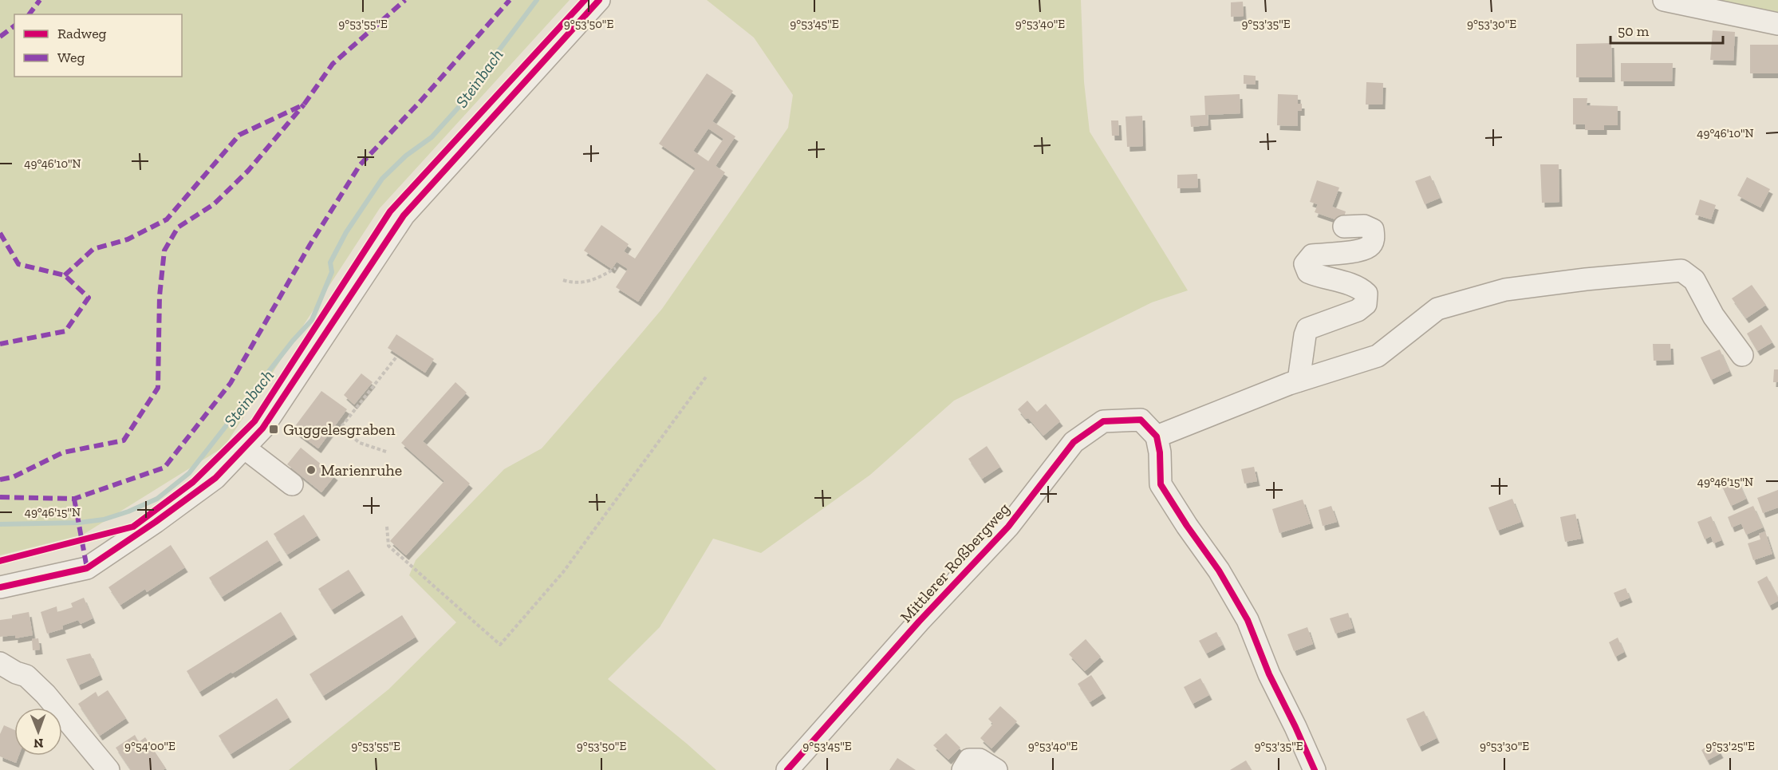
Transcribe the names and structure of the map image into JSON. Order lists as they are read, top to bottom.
{
  "streets": {
    "street": ["Mittlerer Roßbergweg"]
  },
  "water": ["Steinbach"],
  "places": {
    "transit": ["Guggelesgraben"],
    "other": ["Marienruhe"]
  },
  "legend": ["Radweg", "Weg"],
  "scale_bar": "50 m",
  "north": "bottom",
  "coordinates": [
    "9°53'55\"E",
    "9°53'50\"E",
    "9°53'45\"E",
    "9°53'40\"E",
    "9°53'35\"E",
    "9°53'30\"E",
    "49°46'10\"N",
    "49°46'15\"N",
    "9°54'00\"E",
    "9°53'25\"E"
  ]
}
